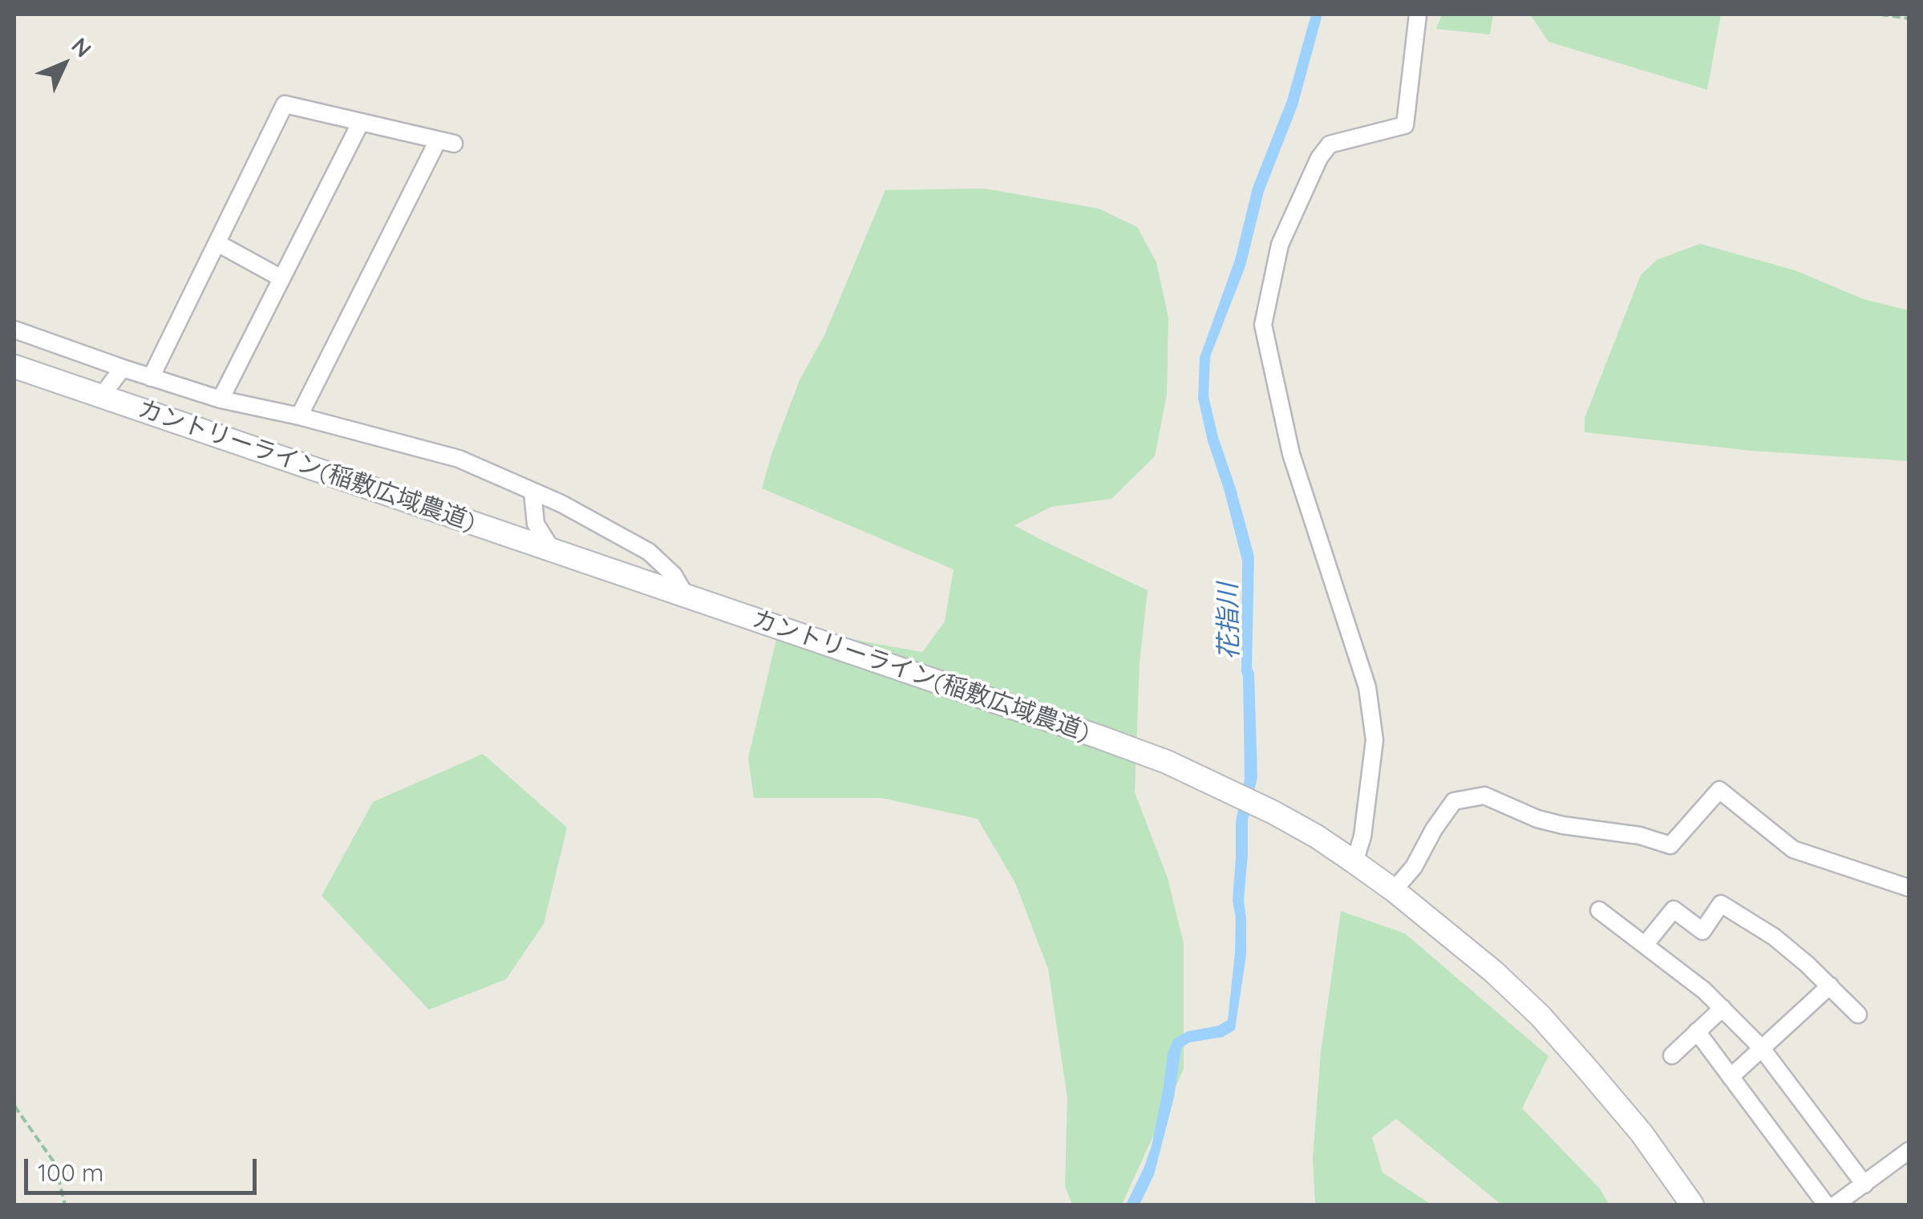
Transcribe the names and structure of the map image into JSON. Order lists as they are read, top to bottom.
{
  "streets": {
    "street": ["カントリーライン(稲敷広域農道)"]
  },
  "water": ["花指川"],
  "scale_bar": "100 m",
  "north": "top right"
}
